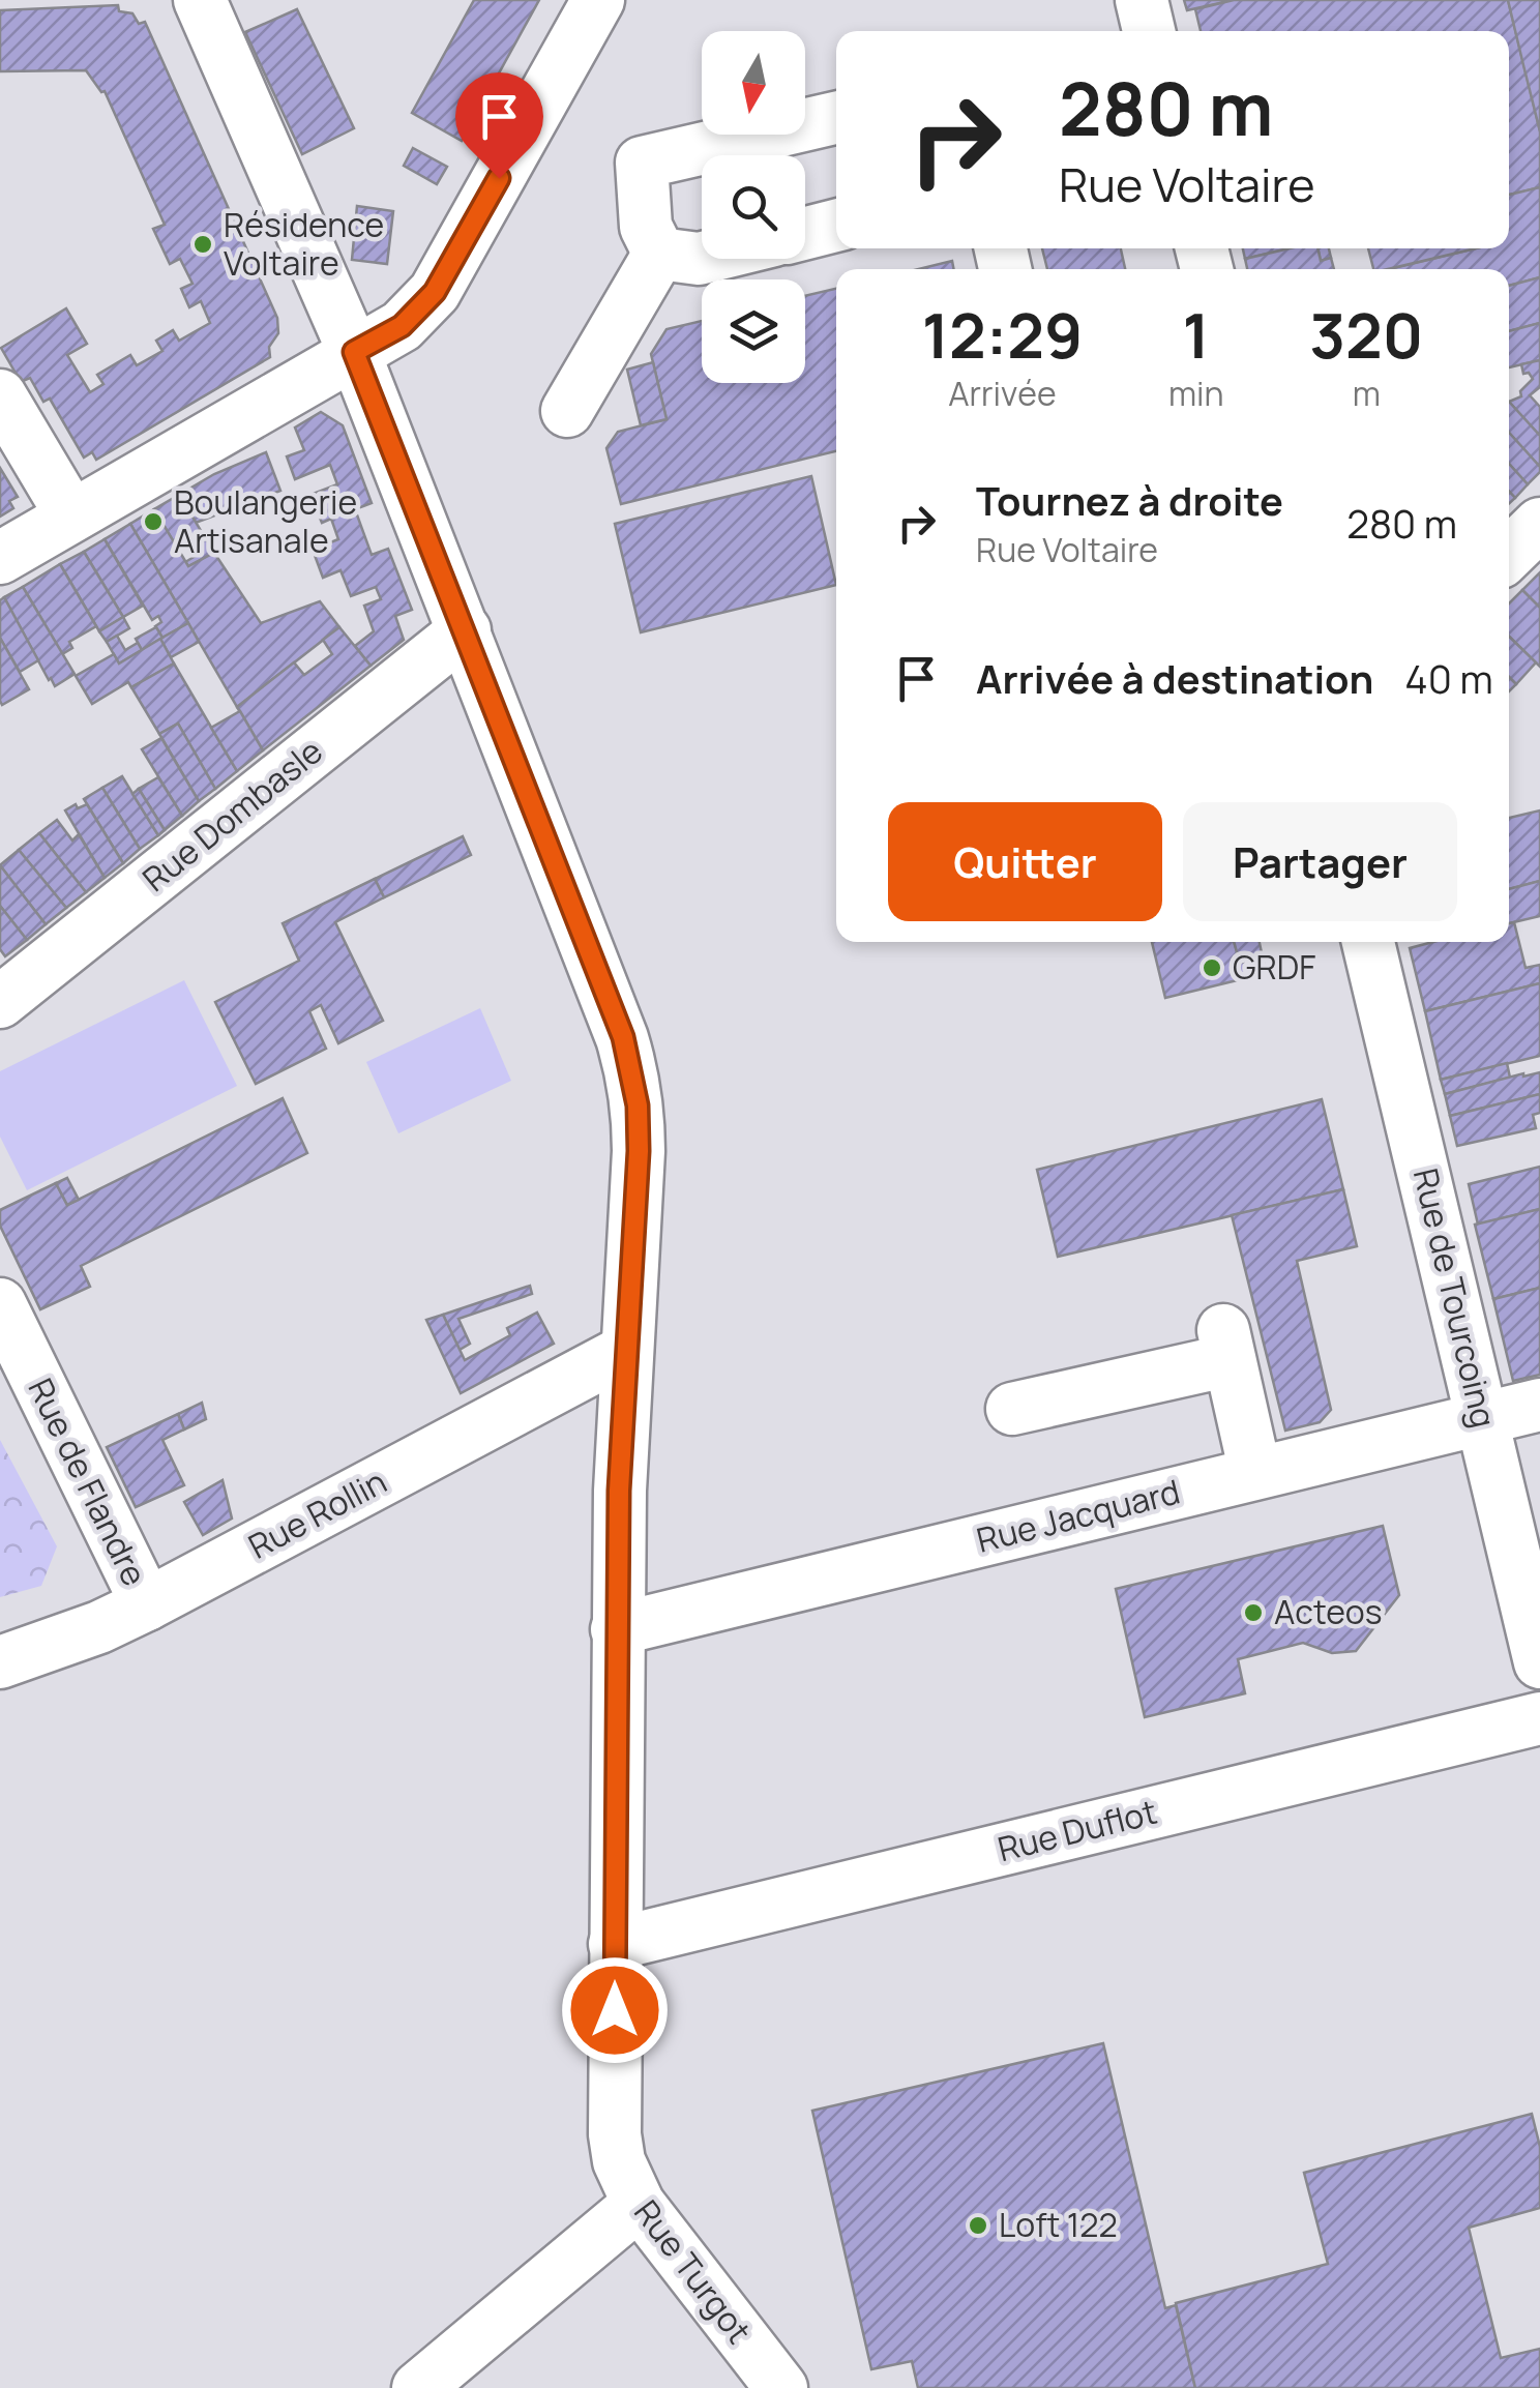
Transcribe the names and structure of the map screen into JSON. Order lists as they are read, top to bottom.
{
  "streets": {
    "street": [
      "Rue Dombasle",
      "Rue de Tourcoing",
      "Rue de Flandre",
      "Rue Rollin",
      "Rue Jacquard",
      "Rue Duflot",
      "Rue Turgot"
    ]
  },
  "crossings": [
    ["Rue Dombasle", "Rue Turgot"],
    ["Rue de Tourcoing", "Rue Jacquard"],
    ["Rue de Flandre", "Rue Rollin"],
    ["Rue Rollin", "Rue Turgot"],
    ["Rue Jacquard", "Rue Turgot"],
    ["Rue Duflot", "Rue Turgot"]
  ],
  "places": [
    "Résidence Voltaire",
    "Boulangerie Artisanale",
    "GRDF",
    "Acteos",
    "Loft 122"
  ],
  "north": "bottom",
  "page": {
    "turn": ["280 m", "Rue Voltaire"],
    "eta": [
      "12:29",
      "Arrivée",
      "1",
      "min",
      "320",
      "m"
    ],
    "list": [
      {
        "name": "Tournez à droite",
        "note": "Rue Voltaire",
        "value": "280 m"
      },
      {
        "name": "Arrivée à destination",
        "value": "40 m"
      }
    ],
    "buttons": ["Quitter", "Partager"]
  }
}
